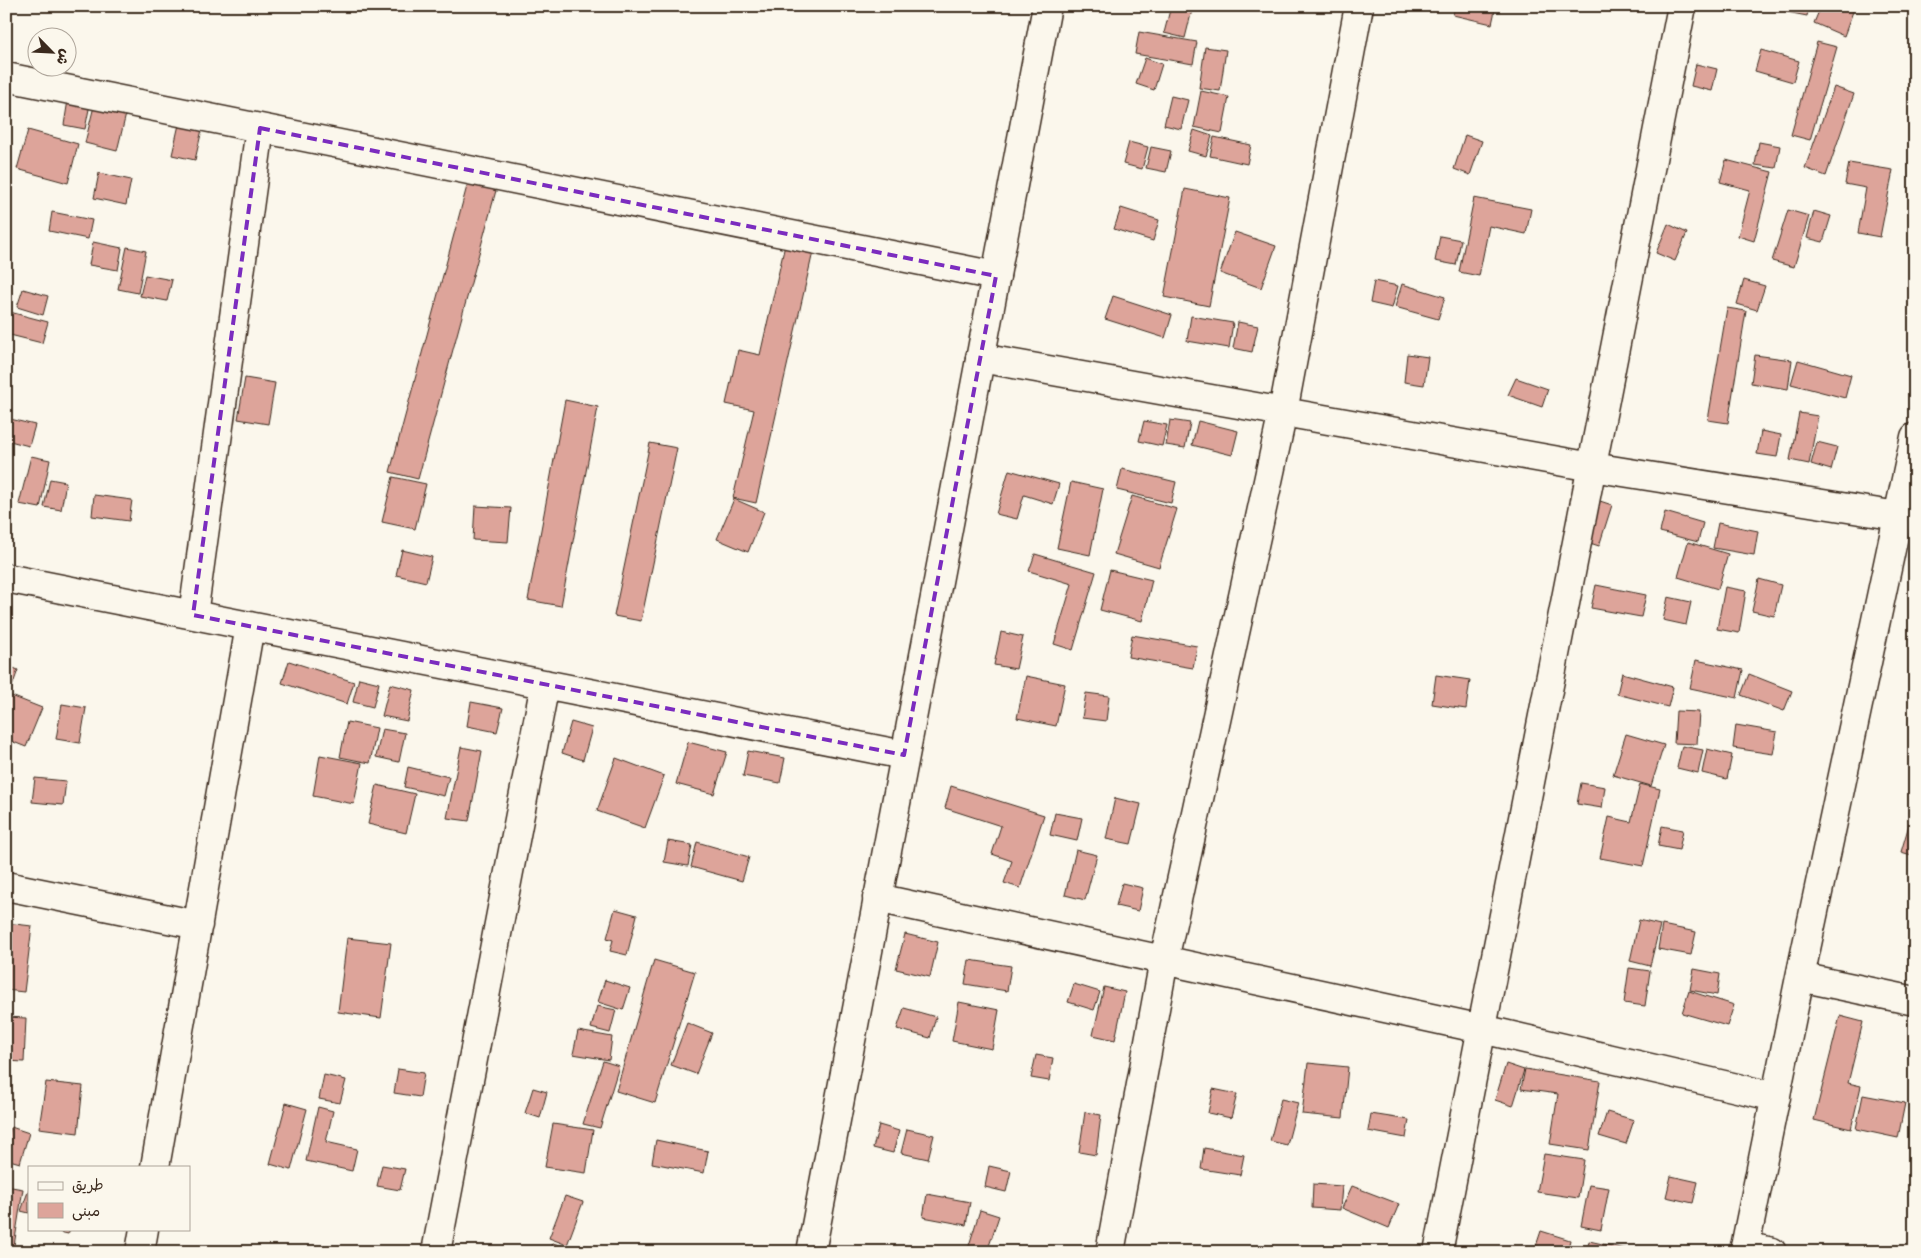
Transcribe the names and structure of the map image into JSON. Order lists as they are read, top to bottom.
{
  "legend": ["طريق", "مبنى"],
  "north": "bottom right"
}
